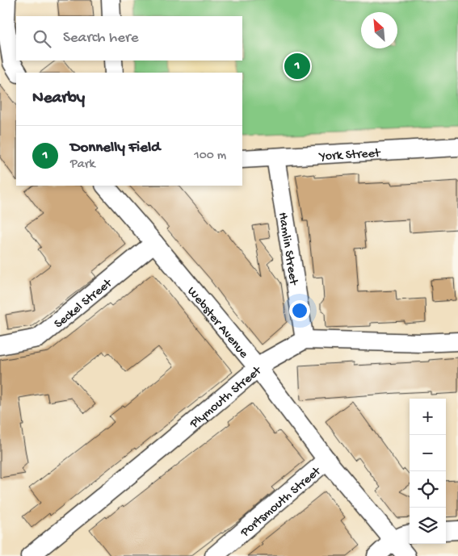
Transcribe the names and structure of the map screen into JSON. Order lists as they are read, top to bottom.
{
  "streets": {
    "street": [
      "York Street",
      "Hamlin Street",
      "Seckel Street",
      "Webster Avenue",
      "Plymouth Street",
      "Portsmouth Street"
    ]
  },
  "crossings": [
    ["York Street", "Hamlin Street"],
    ["Hamlin Street", "Plymouth Street"],
    ["Seckel Street", "Webster Avenue"],
    ["Webster Avenue", "Plymouth Street"],
    ["Webster Avenue", "Portsmouth Street"]
  ],
  "north": "top left",
  "page": {
    "search": "Search here",
    "pins": "1",
    "heading": "Nearby",
    "list": [
      {
        "mark": "1",
        "name": "Donnelly Field",
        "note": "Park",
        "value": "100 m"
      }
    ],
    "map_buttons": ["+", "−"]
  }
}
